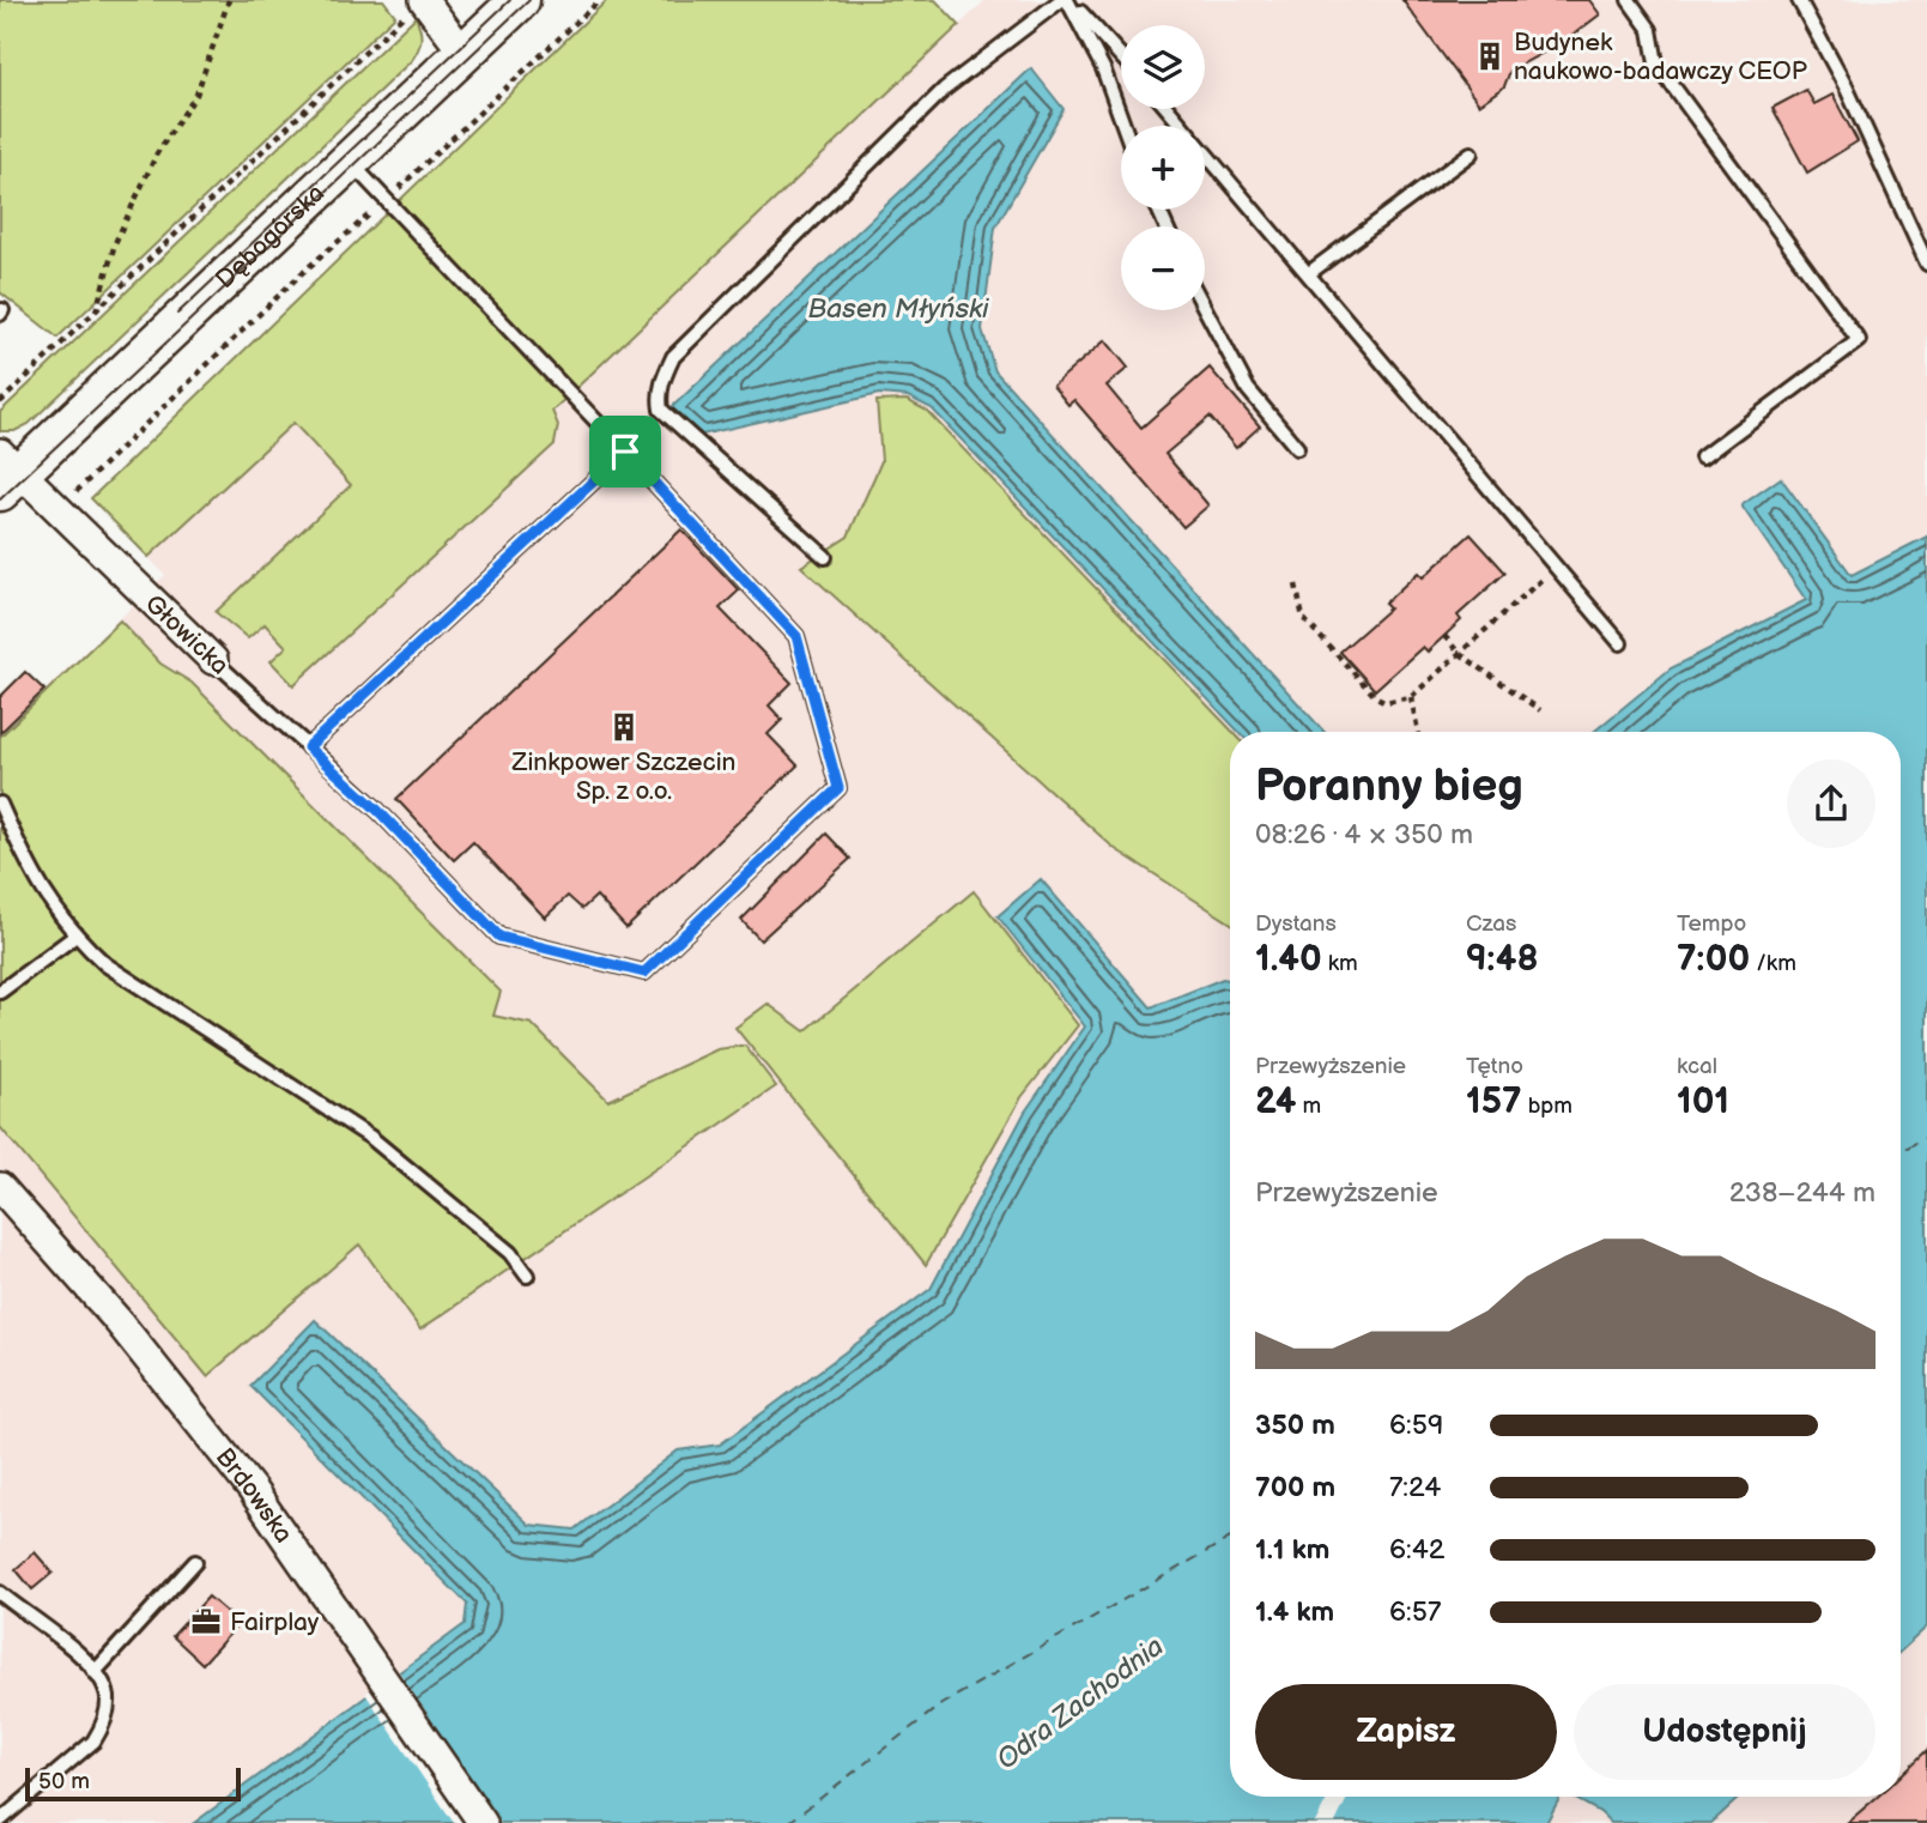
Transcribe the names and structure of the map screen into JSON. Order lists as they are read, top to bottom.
{
  "streets": {
    "street": ["Dębogórska", "Głowicka", "Brdowska"]
  },
  "crossings": [
    ["Dębogórska", "Głowicka"]
  ],
  "water": ["Basen Młyński", "Odra Zachodnia"],
  "places": {
    "building": ["Budynek naukowo-badawczy CEOP", "Zinkpower Szczecin Sp. z o.o."],
    "office": ["Fairplay"]
  },
  "scale_bar": "50 m",
  "page": {
    "map_buttons": ["+", "−"],
    "heading": ["Poranny bieg", "08:26 · 4 × 350 m"],
    "stats": [
      ["Dystans", "1.40 km"],
      ["Czas", "9:48"],
      ["Tempo", "7:00 /km"],
      ["Przewyższenie", "24 m"],
      ["Tętno", "157 bpm"],
      ["kcal", "101"]
    ],
    "chart": ["Przewyższenie", "238–244 m"],
    "list": [
      {
        "name": "350 m",
        "note": "6:59"
      },
      {
        "name": "700 m",
        "note": "7:24"
      },
      {
        "name": "1.1 km",
        "note": "6:42"
      },
      {
        "name": "1.4 km",
        "note": "6:57"
      }
    ],
    "buttons": ["Zapisz", "Udostępnij"],
    "scale": "50 m"
  }
}
